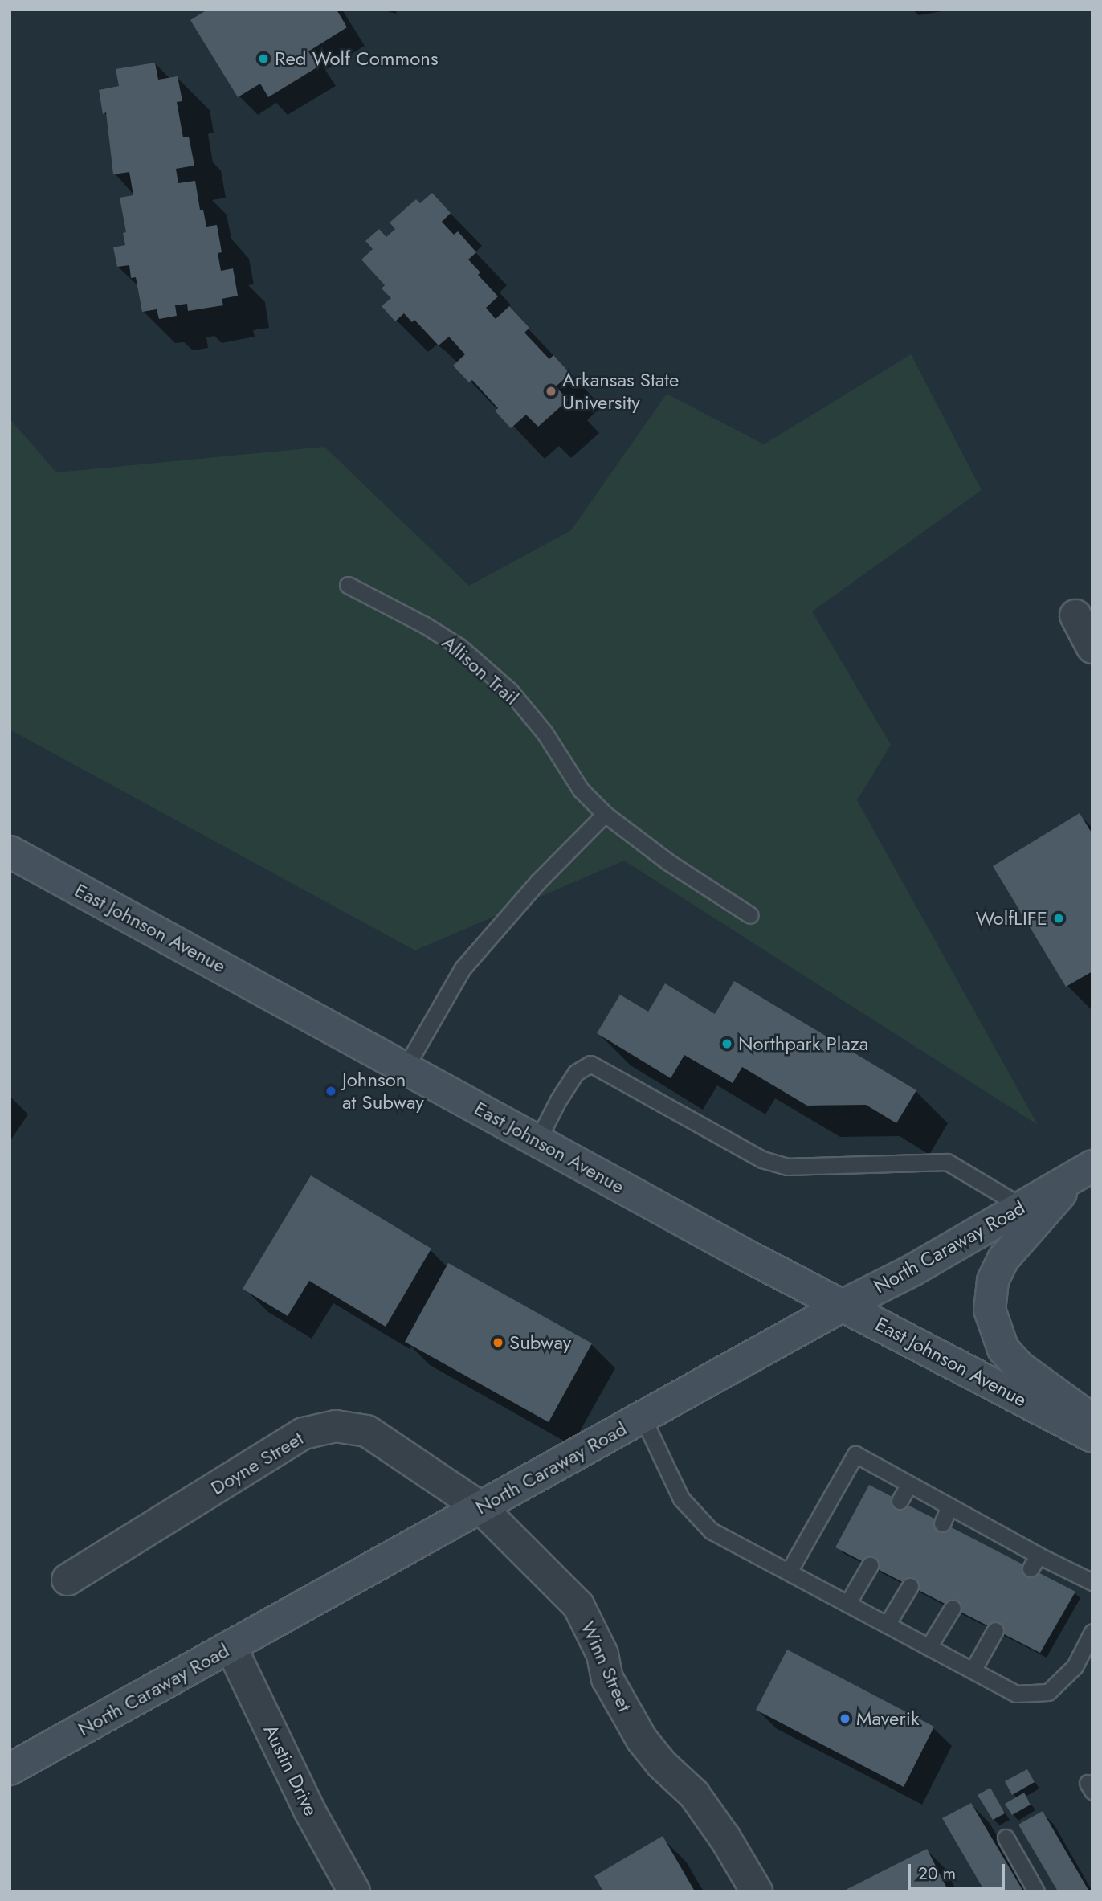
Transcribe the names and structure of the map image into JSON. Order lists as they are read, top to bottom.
{
  "streets": {
    "main road": ["East Johnson Avenue", "North Caraway Road"],
    "street": ["Doyne Street", "Winn Street", "Austin Drive"],
    "lane": ["Allison Trail"]
  },
  "crossings": [
    ["East Johnson Avenue", "North Caraway Road"],
    ["North Caraway Road", "Doyne Street"],
    ["North Caraway Road", "Winn Street"],
    ["North Caraway Road", "Austin Drive"],
    ["Doyne Street", "Winn Street"]
  ],
  "places": [
    "Red Wolf Commons",
    "Arkansas State University",
    "WolfLIFE",
    "Northpark Plaza",
    "Johnson at Subway",
    "Subway",
    "Maverik"
  ],
  "scale_bar": "20 m"
}
